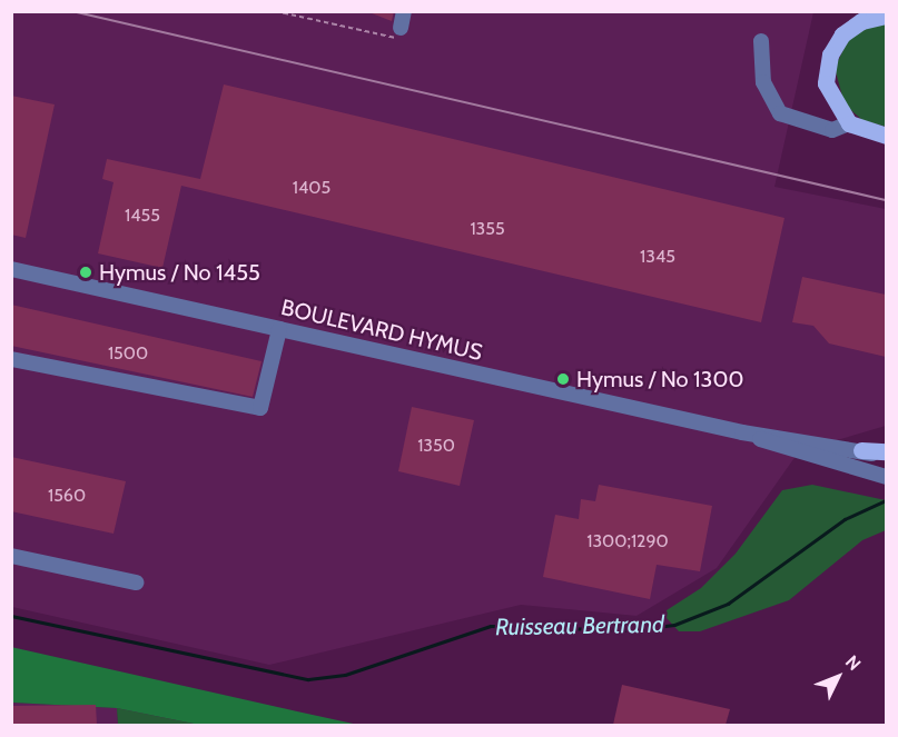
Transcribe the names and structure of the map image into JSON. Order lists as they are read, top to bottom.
{
  "streets": {
    "street": ["BOULEVARD HYMUS"]
  },
  "water": ["Ruisseau Bertrand"],
  "places": ["Hymus / No 1455", "Hymus / No 1300"],
  "house_numbers": [
    "1405",
    "1455",
    "1355",
    "1345",
    "1500",
    "1350",
    "1560",
    "1300;1290"
  ],
  "north": "top right"
}
